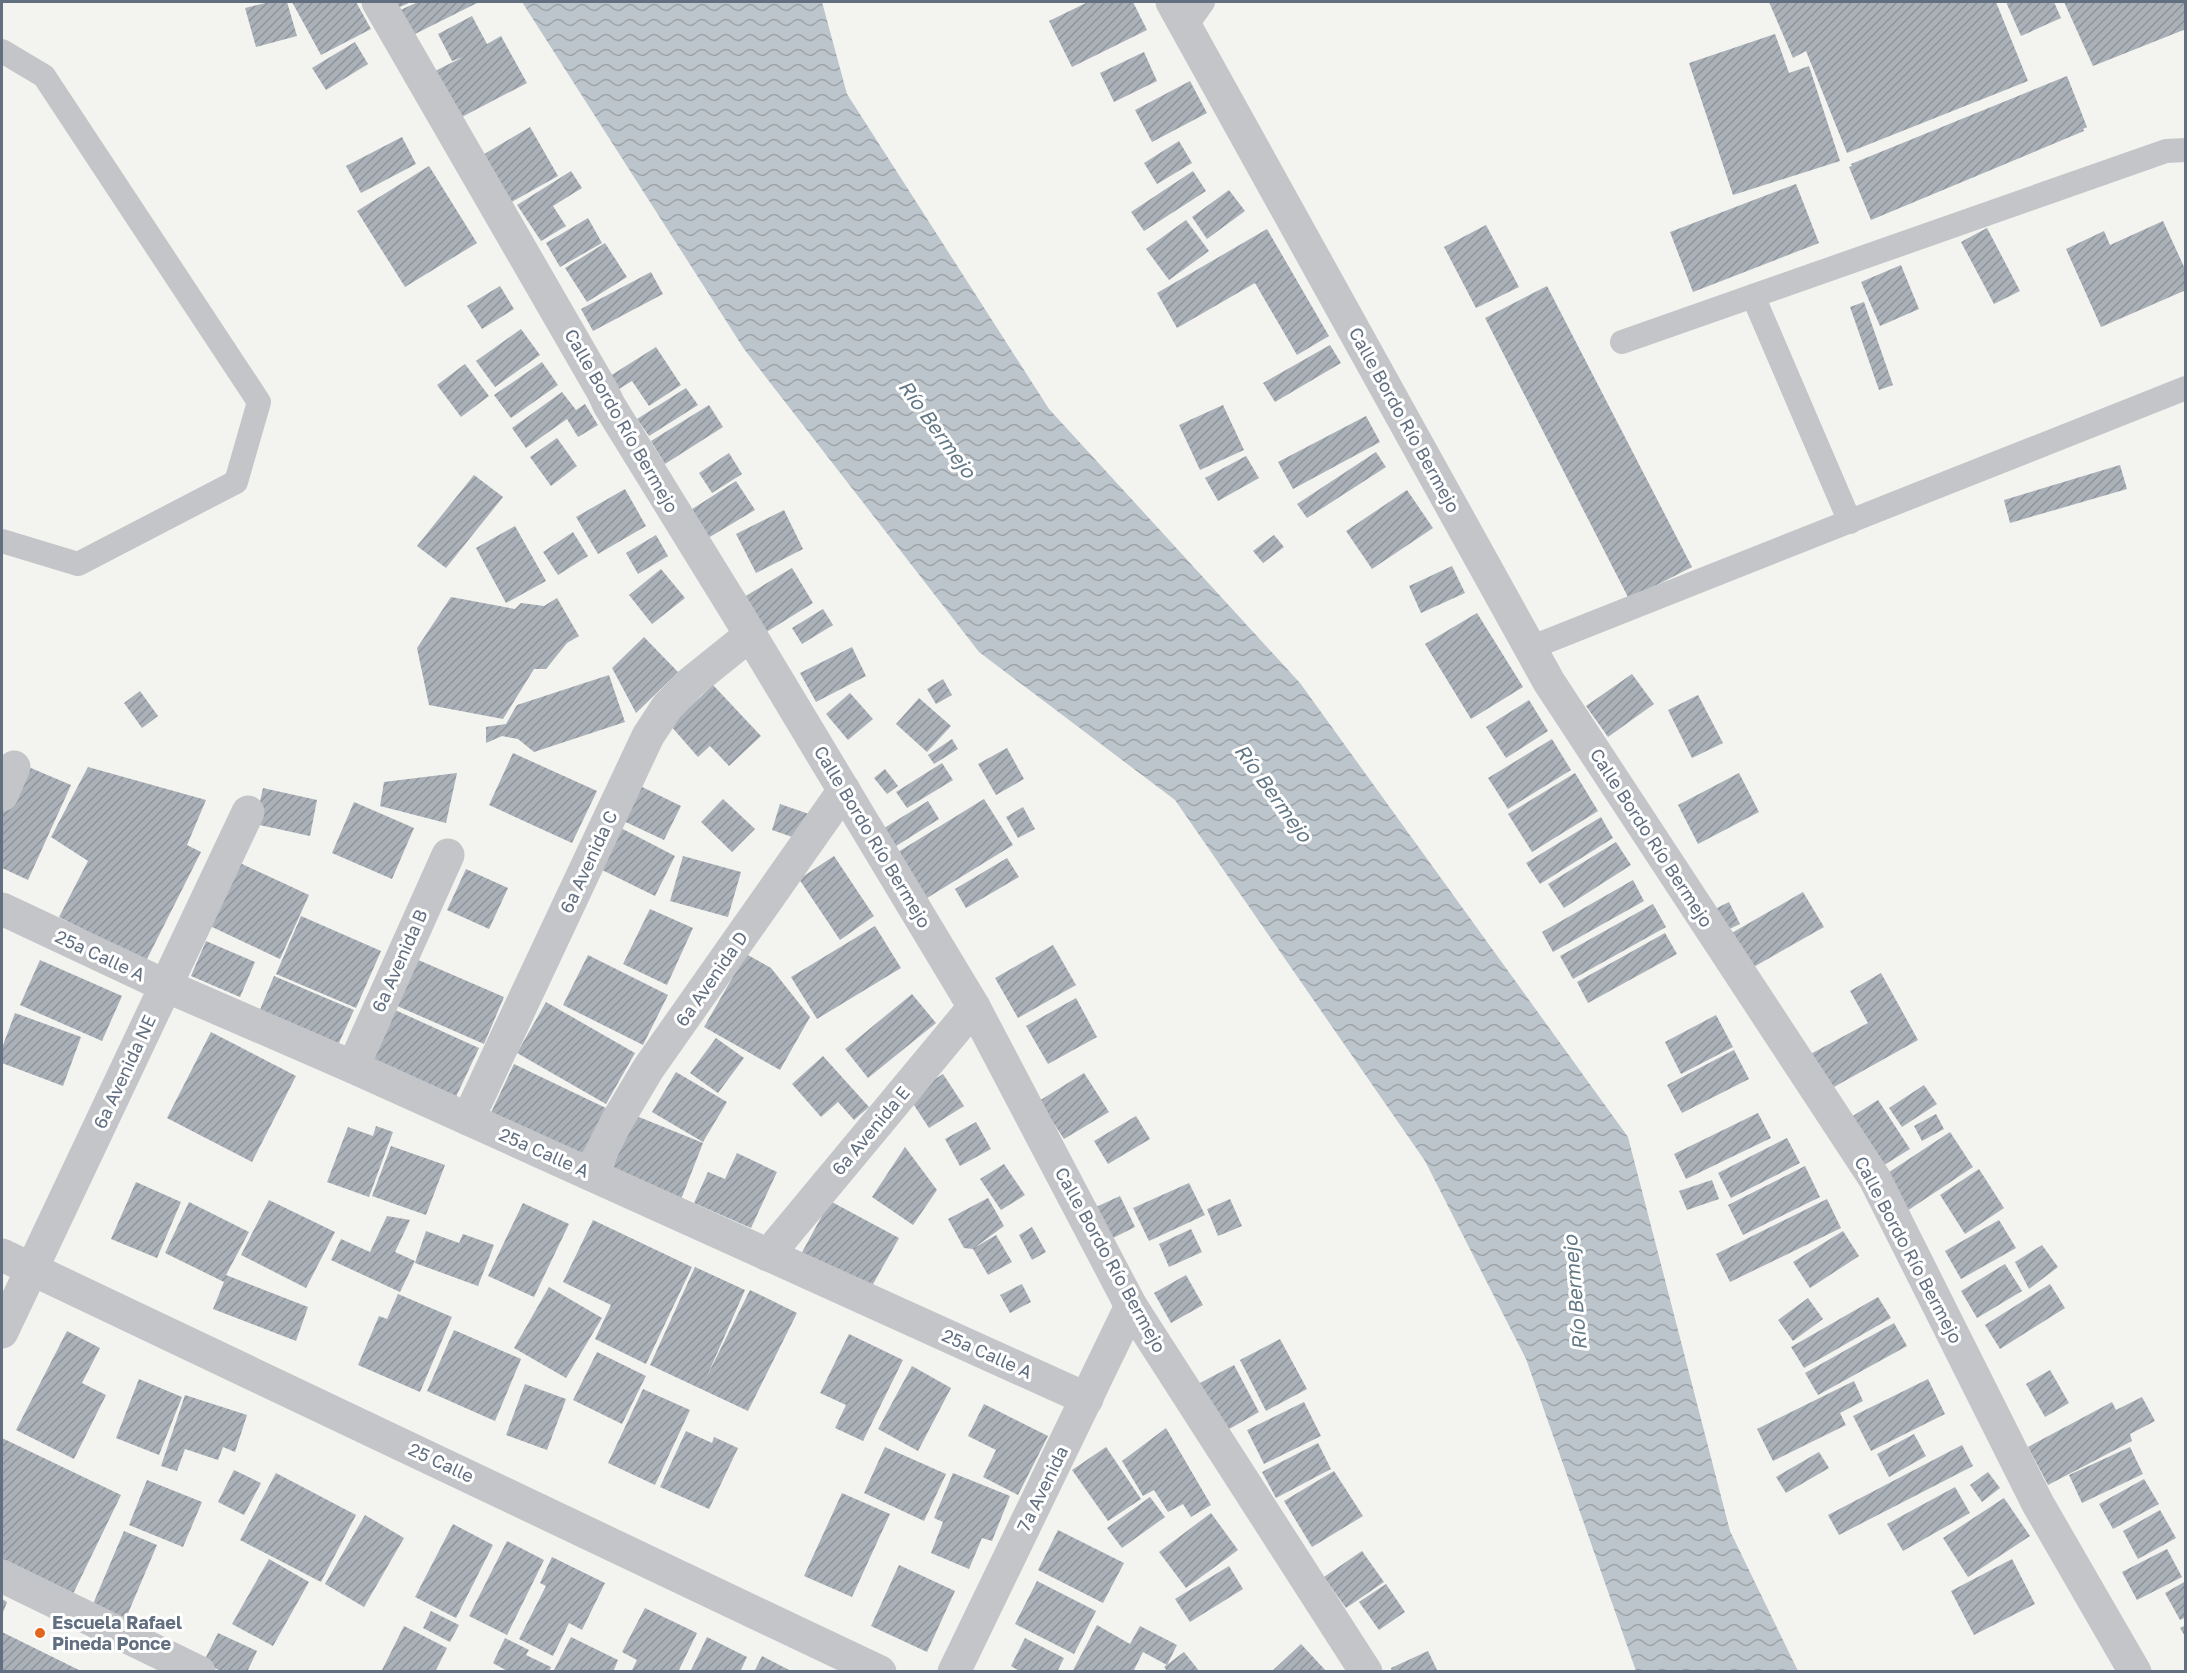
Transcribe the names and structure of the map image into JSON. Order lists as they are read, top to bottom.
{
  "streets": {
    "street": [
      "Calle Bordo Río Bermejo",
      "6a Avenida C",
      "25a Calle A",
      "6a Avenida B",
      "6a Avenida D",
      "6a Avenida NE",
      "6a Avenida E",
      "25 Calle",
      "7a Avenida"
    ]
  },
  "crossings": [
    ["Calle Bordo Río Bermejo", "6a Avenida C"],
    ["Calle Bordo Río Bermejo", "6a Avenida D"],
    ["Calle Bordo Río Bermejo", "6a Avenida E"],
    ["Calle Bordo Río Bermejo", "7a Avenida"],
    ["6a Avenida C", "25a Calle A"],
    ["25a Calle A", "6a Avenida B"],
    ["25a Calle A", "6a Avenida D"],
    ["25a Calle A", "6a Avenida NE"],
    ["25a Calle A", "6a Avenida E"],
    ["25a Calle A", "7a Avenida"],
    ["6a Avenida NE", "25 Calle"]
  ],
  "water": ["Río Bermejo"],
  "places": ["Escuela Rafael Pineda Ponce"]
}
